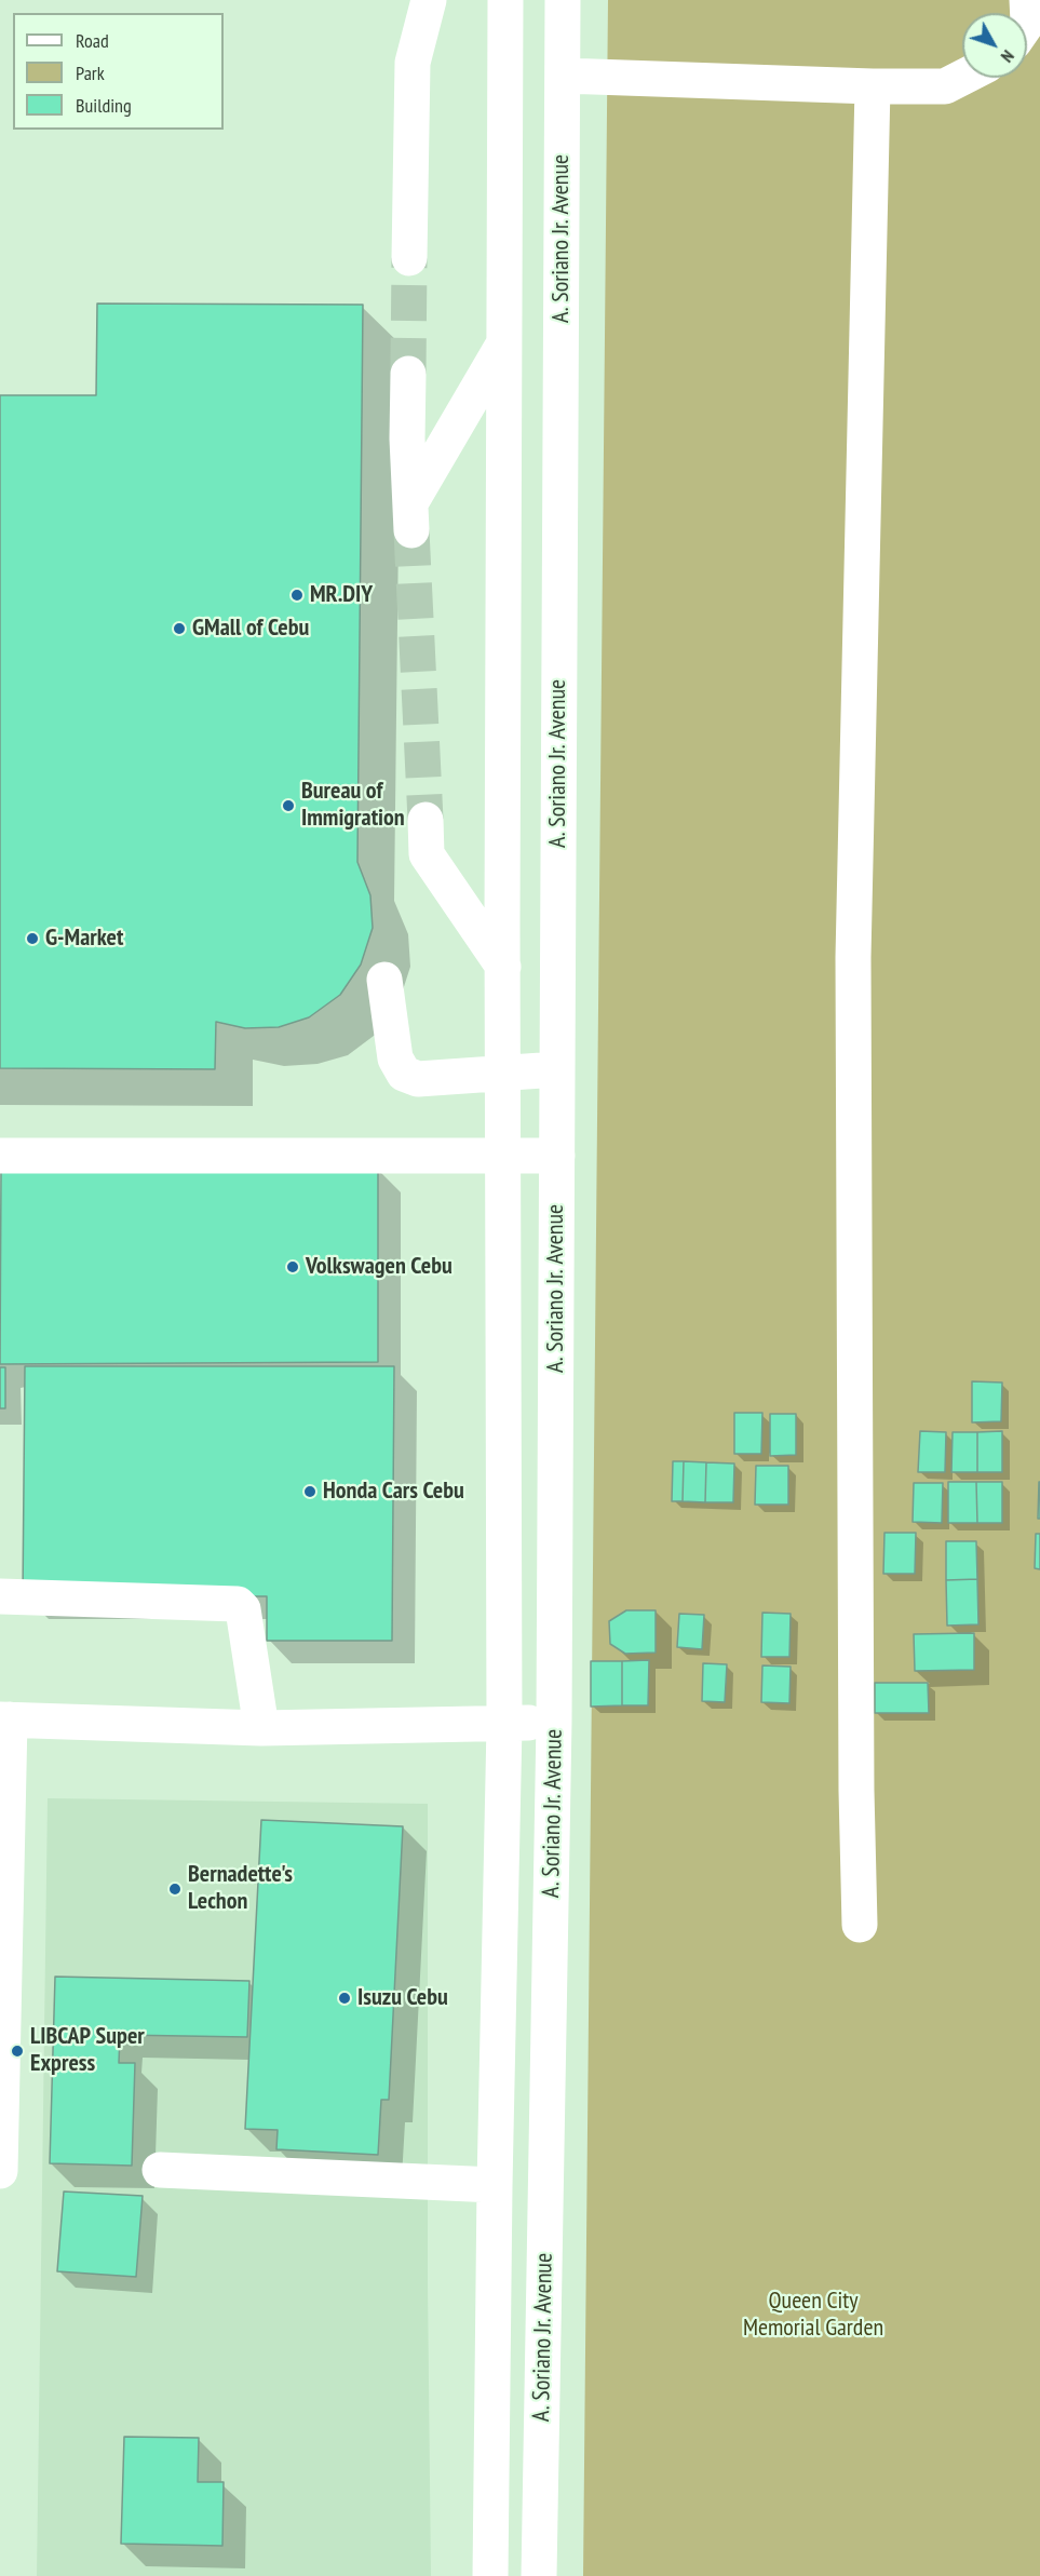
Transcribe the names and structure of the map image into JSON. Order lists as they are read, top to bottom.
{
  "streets": {
    "street": ["A. Soriano Jr. Avenue"]
  },
  "parks": ["Queen City Memorial Garden"],
  "places": [
    "MR.DIY",
    "GMall of Cebu",
    "Bureau of Immigration",
    "G-Market",
    "Volkswagen Cebu",
    "Honda Cars Cebu",
    "Bernadette's Lechon",
    "Isuzu Cebu",
    "LIBCAP Super Express"
  ],
  "legend": ["Road", "Park", "Building"],
  "north": "bottom right"
}
